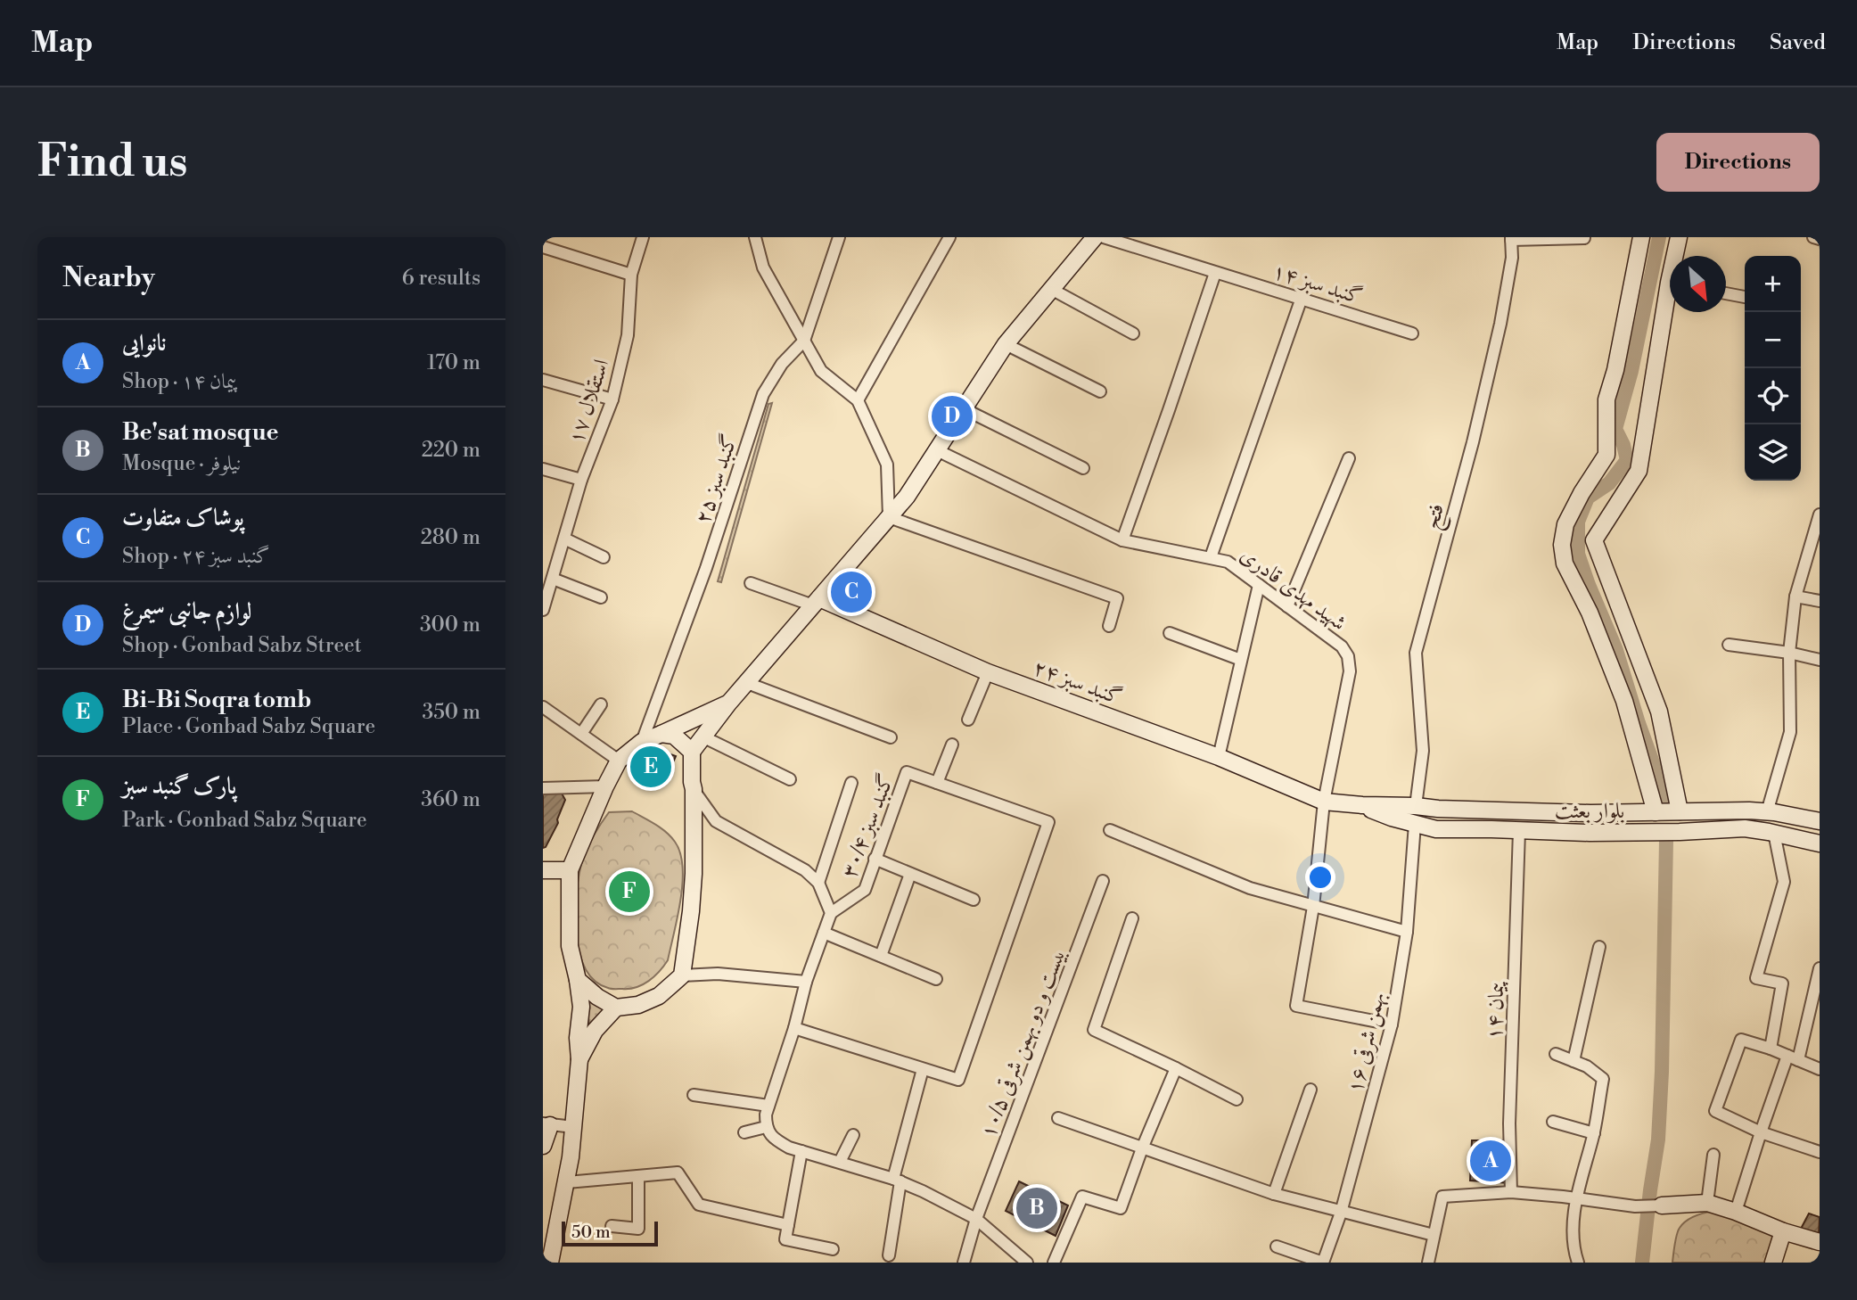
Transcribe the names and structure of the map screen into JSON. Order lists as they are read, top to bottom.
{
  "streets": {
    "street": [
      "گنبد سبز ۱۴",
      "استقلال ۱۷",
      "گنبد سبز ۲۵",
      "فتح",
      "شهید مهدی قادری",
      "گنبد سبز ۲۴",
      "بلوار بعثت",
      "گنبد سبز ۳۰/۴",
      "پیمان ۱۴",
      "بهمن شرقی ۱۶",
      "بیست و دو بهمن شرقی ۱۰/۵"
    ]
  },
  "crossings": [
    ["فتح", "بلوار بعثت"],
    ["شهید مهدی قادری", "گنبد سبز ۲۴"],
    ["شهید مهدی قادری", "بلوار بعثت"],
    ["گنبد سبز ۲۴", "بلوار بعثت"],
    ["بلوار بعثت", "پیمان ۱۴"],
    ["بلوار بعثت", "بهمن شرقی ۱۶"]
  ],
  "scale_bar": "50 m",
  "north": "bottom right",
  "page": {
    "header": "Map",
    "nav": ["Map", "Directions", "Saved"],
    "buttons": "Directions",
    "title": "Find us",
    "heading": ["Nearby", "6 results"],
    "map_buttons": ["+", "−"],
    "list": [
      {
        "mark": "A",
        "name": "نانوایی",
        "note": "Shop · پیمان ۱۴",
        "value": "170 m"
      },
      {
        "mark": "B",
        "name": "Be'sat mosque",
        "note": "Mosque · نیلوفر",
        "value": "220 m"
      },
      {
        "mark": "C",
        "name": "پوشاک متفاوت",
        "note": "Shop · گنبد سبز ۲۴",
        "value": "280 m"
      },
      {
        "mark": "D",
        "name": "لوازم جانبی سیمرغ",
        "note": "Shop · Gonbad Sabz Street",
        "value": "300 m"
      },
      {
        "mark": "E",
        "name": "Bi-Bi Soqra tomb",
        "note": "Place · Gonbad Sabz Square",
        "value": "350 m"
      },
      {
        "mark": "F",
        "name": "پارک گنبد سبز",
        "note": "Park · Gonbad Sabz Square",
        "value": "360 m"
      }
    ],
    "pins": [
      "D",
      "C",
      "E",
      "F",
      "A",
      "B"
    ],
    "scale": "50 m"
  }
}
